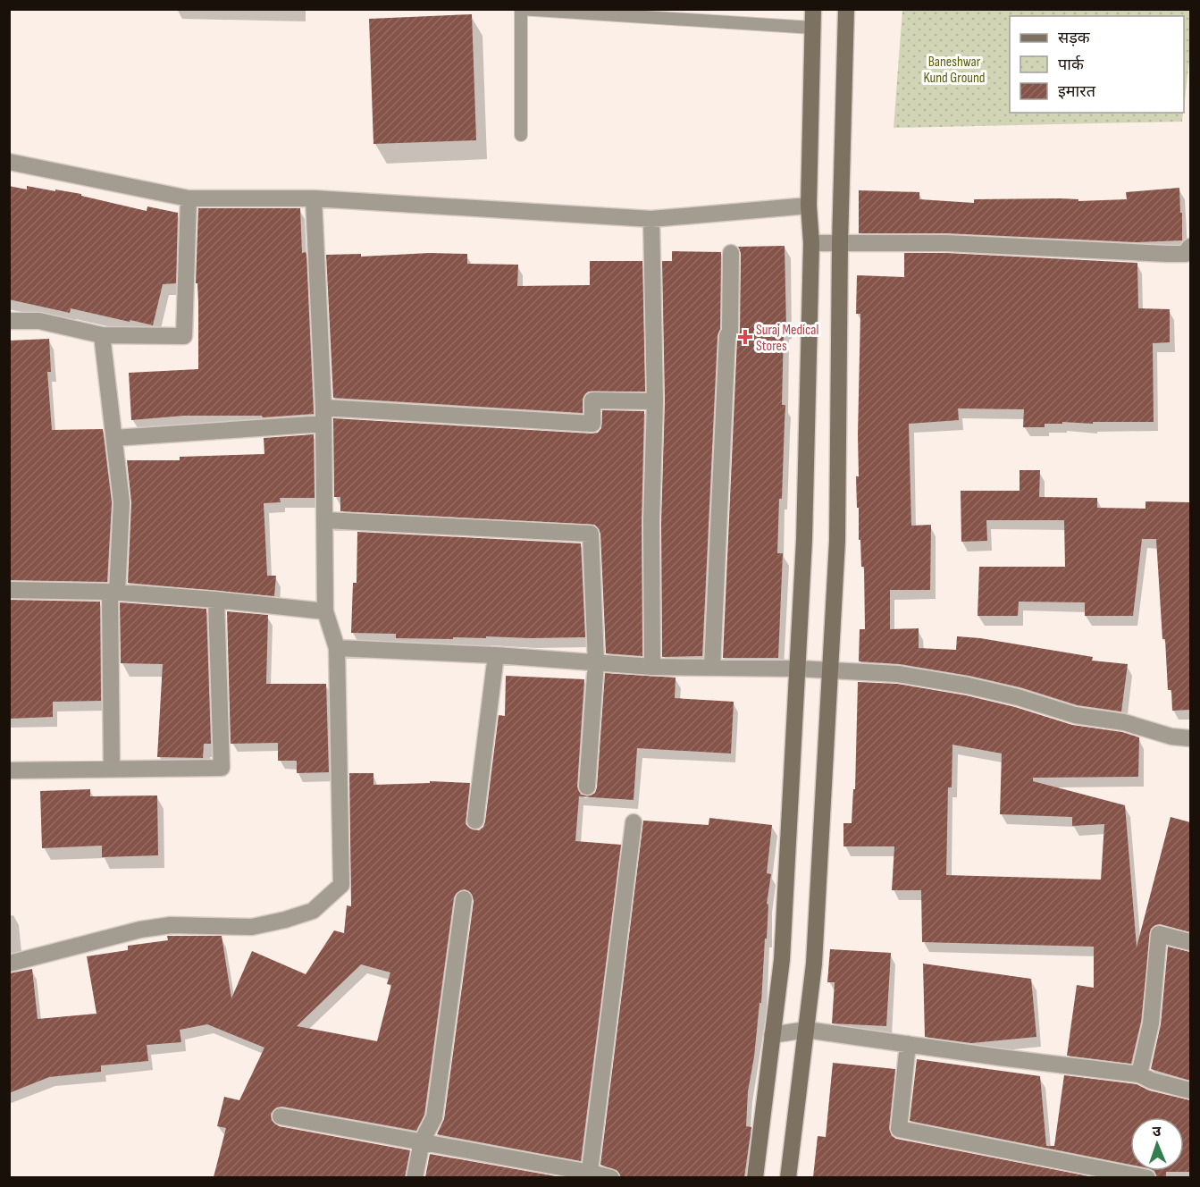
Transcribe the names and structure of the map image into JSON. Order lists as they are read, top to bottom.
{
  "parks": ["Baneshwar Kund Ground"],
  "places": {
    "health": ["Suraj Medical Stores"]
  },
  "legend": ["सड़क", "पार्क", "इमारत"],
  "north": "top"
}
